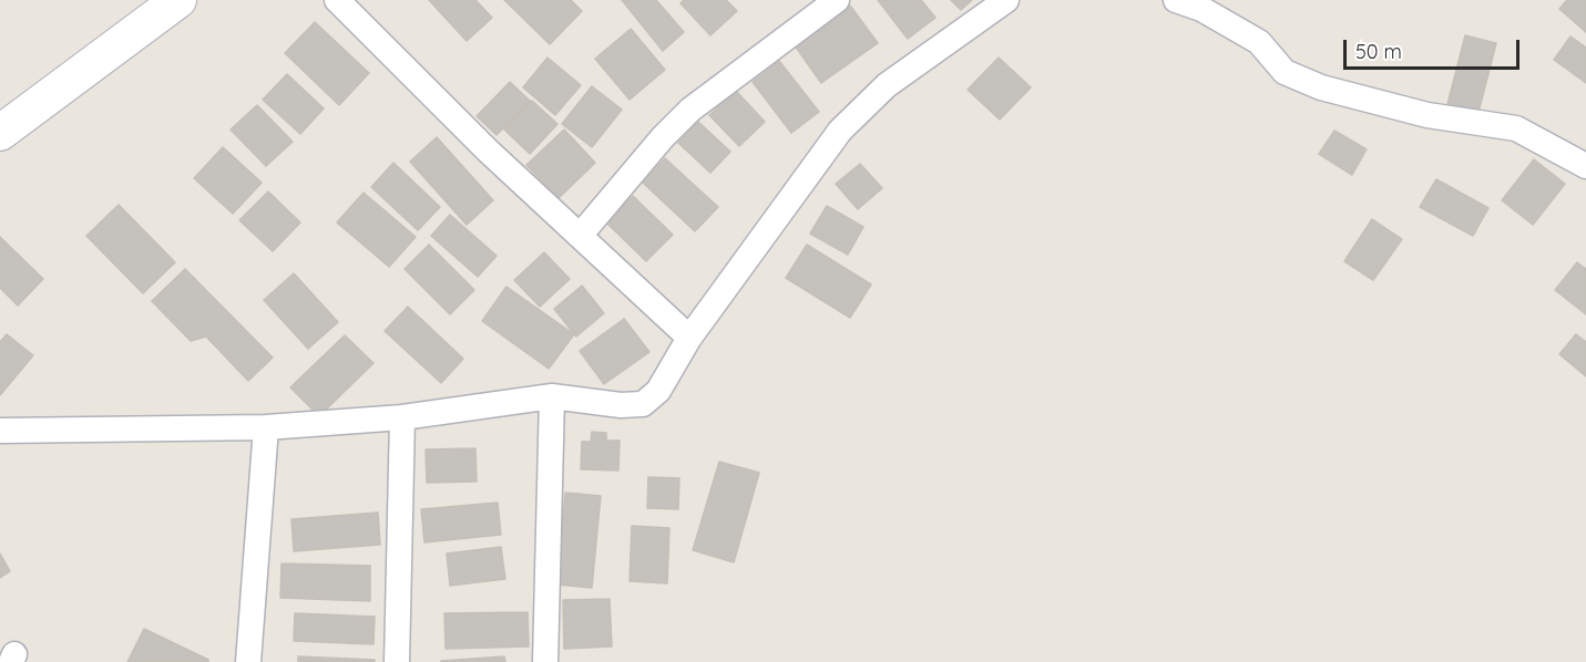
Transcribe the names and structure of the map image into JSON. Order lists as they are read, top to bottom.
{
  "scale_bar": "50 m"
}
